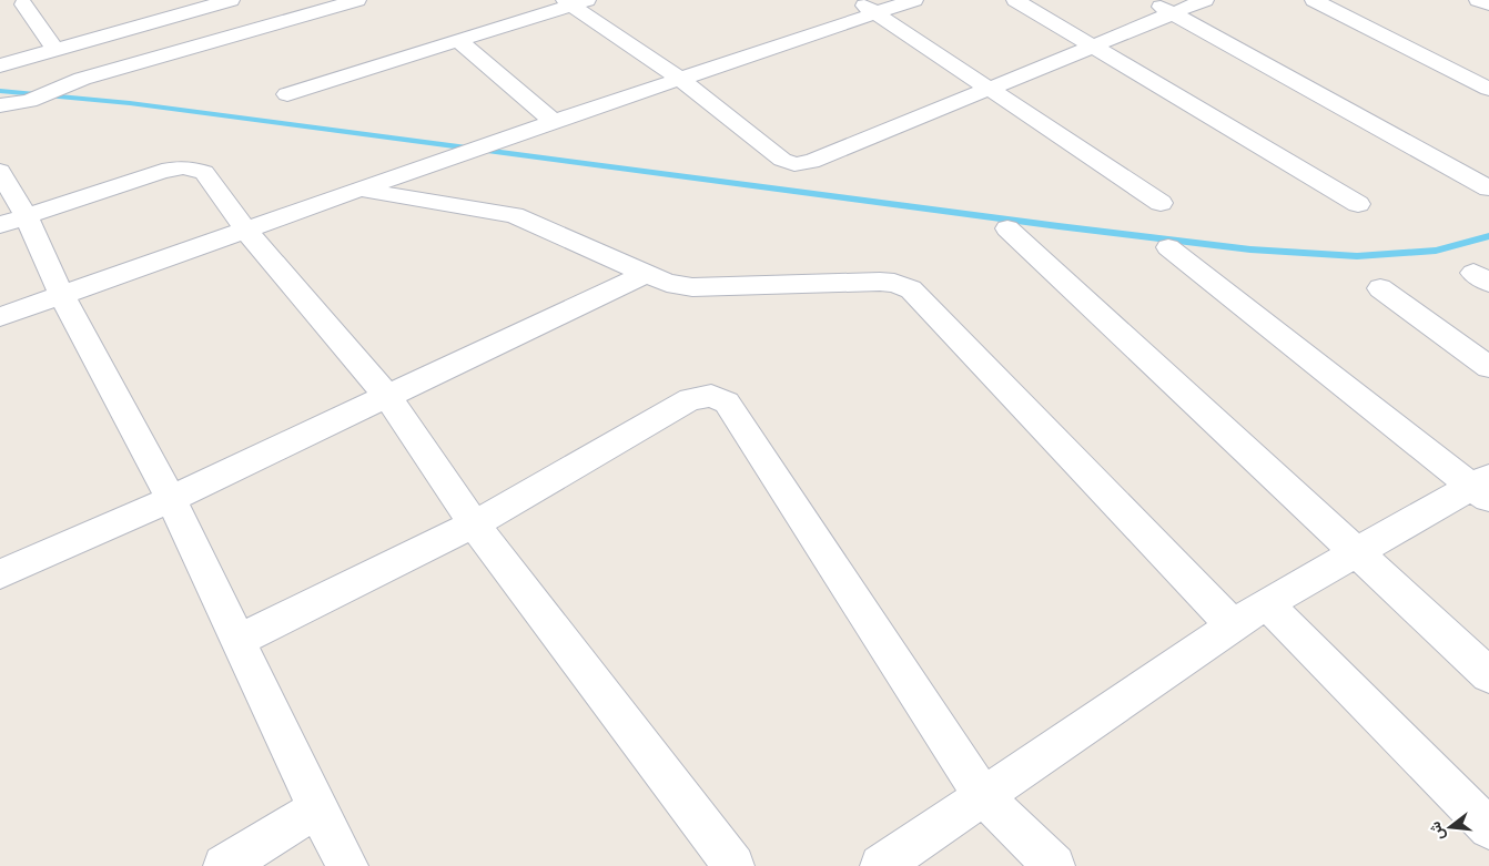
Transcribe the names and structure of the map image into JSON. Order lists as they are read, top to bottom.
{
  "north": "left"
}
